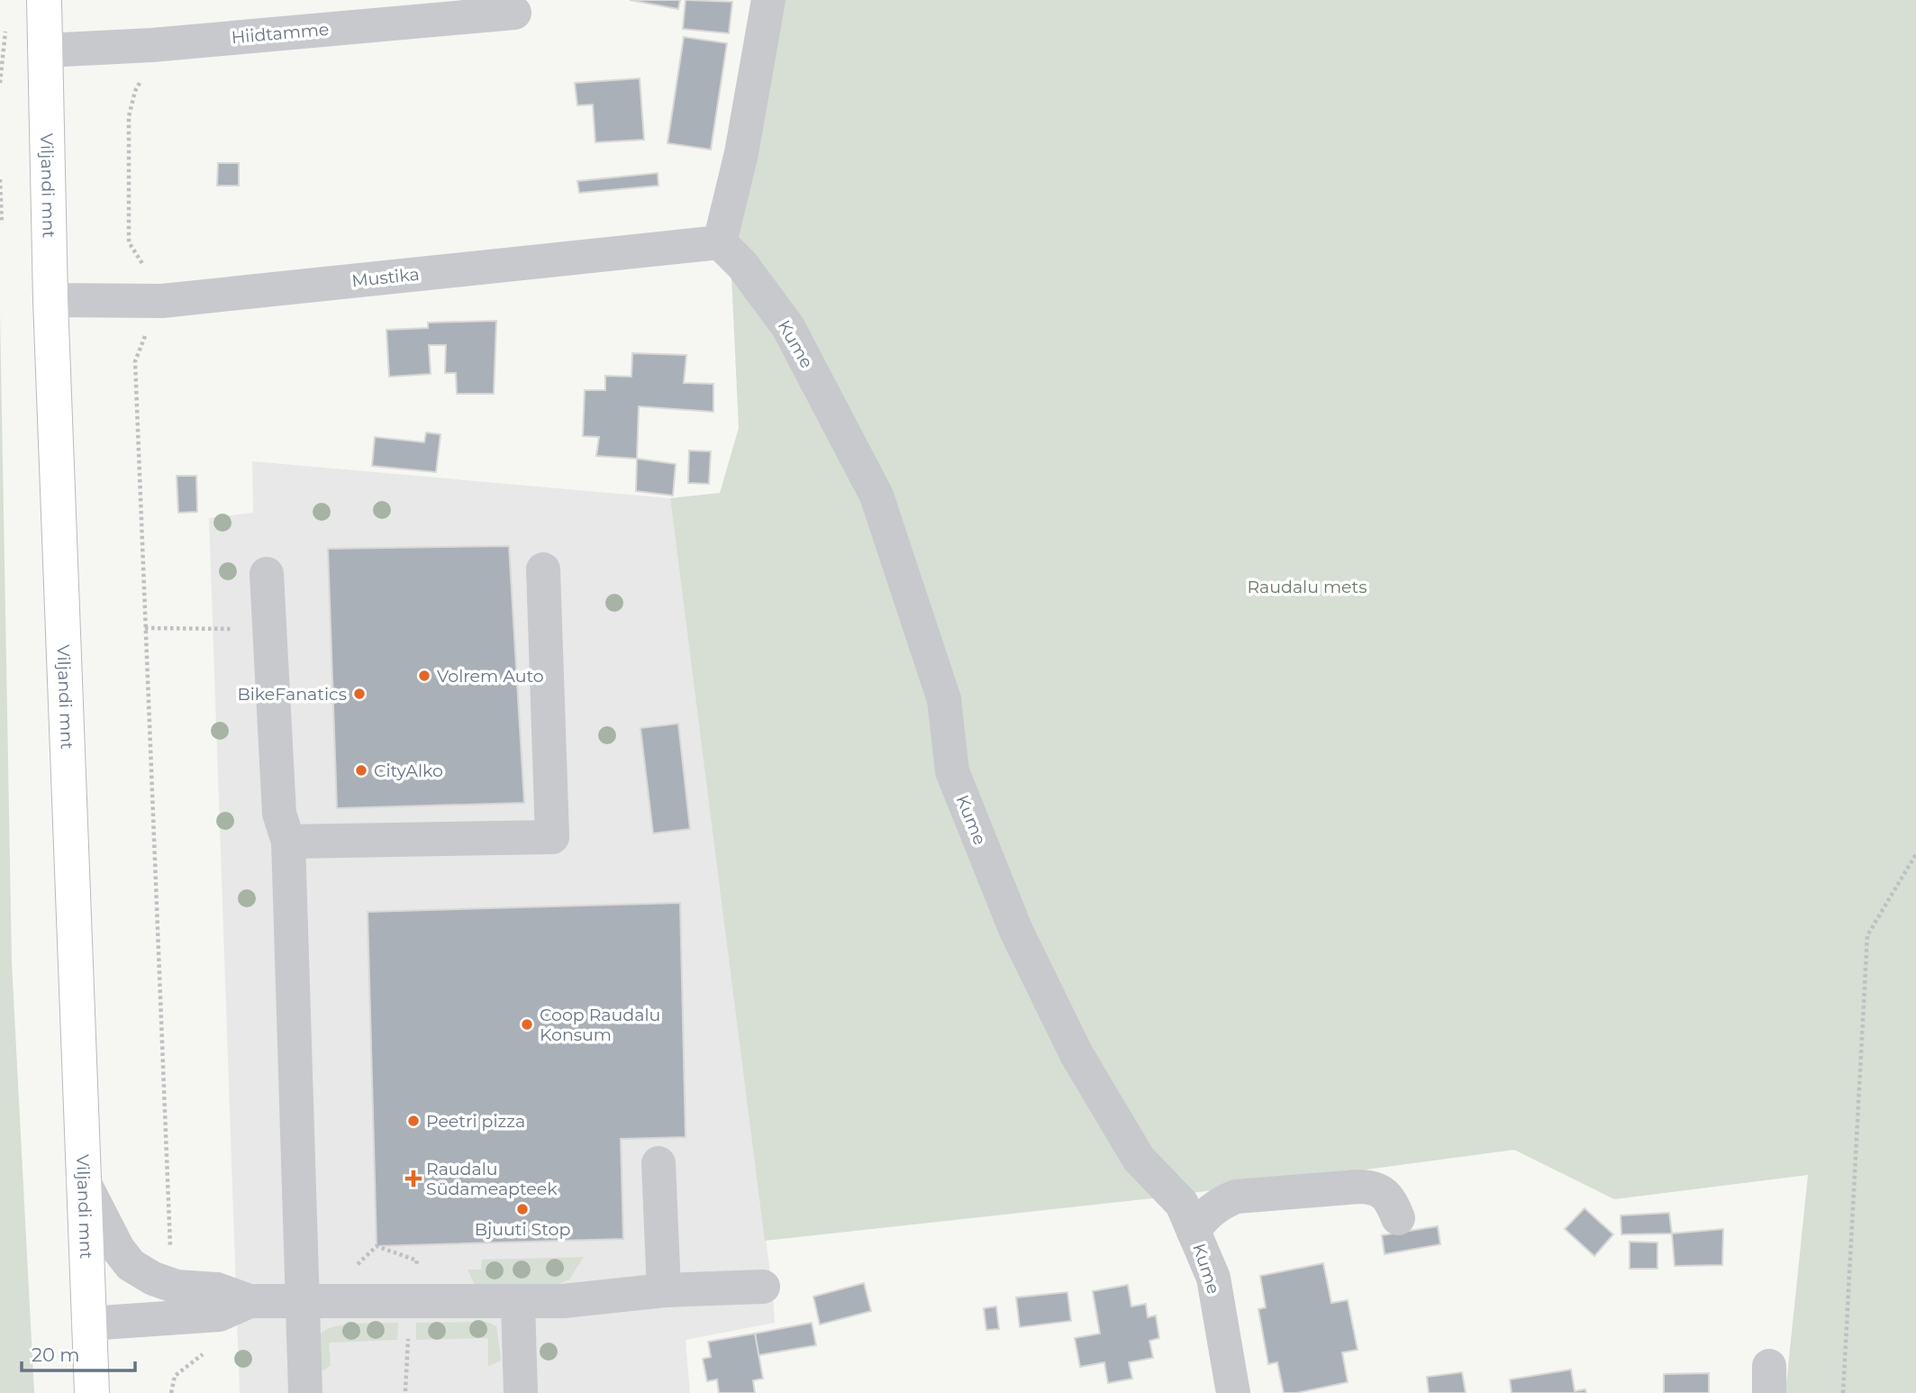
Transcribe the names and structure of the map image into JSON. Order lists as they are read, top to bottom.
{
  "streets": {
    "main road": ["Viljandi mnt"],
    "street": ["Hiidtamme", "Mustika", "Kume"]
  },
  "crossings": [
    ["Hiidtamme", "Viljandi mnt"],
    ["Viljandi mnt", "Mustika"],
    ["Mustika", "Kume"]
  ],
  "parks": ["Raudalu mets"],
  "places": {
    "other": [
      "Volrem Auto",
      "BikeFanatics",
      "CityAlko",
      "Coop Raudalu Konsum",
      "Peetri pizza",
      "Bjuuti Stop"
    ],
    "health": ["Raudalu Südameapteek"]
  },
  "scale_bar": "20 m"
}
